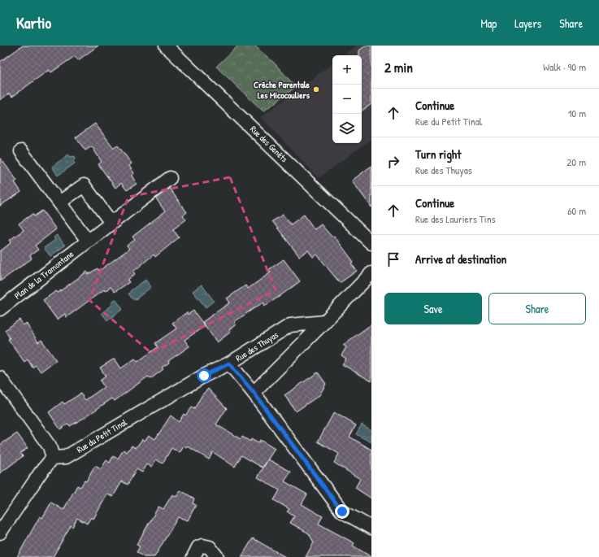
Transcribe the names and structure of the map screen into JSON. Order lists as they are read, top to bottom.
{
  "streets": {
    "street": [
      "Rue des Genêts",
      "Plan de la Tramontane",
      "Rue des Thuyas",
      "Rue du Petit Tinal"
    ]
  },
  "crossings": [
    ["Rue des Thuyas", "Rue du Petit Tinal"]
  ],
  "places": ["Crêche Parentale Les Micocouliers"],
  "page": {
    "header": "Kartio",
    "nav": ["Map", "Layers", "Share"],
    "heading": ["2 min", "Walk · 90 m"],
    "map_buttons": ["+", "−"],
    "list": [
      ["Continue", "Rue du Petit Tinal", "10 m"],
      ["Turn right", "Rue des Thuyas", "20 m"],
      ["Continue", "Rue des Lauriers Tins", "60 m"],
      "Arrive at destination"
    ],
    "buttons": ["Save", "Share"]
  }
}
